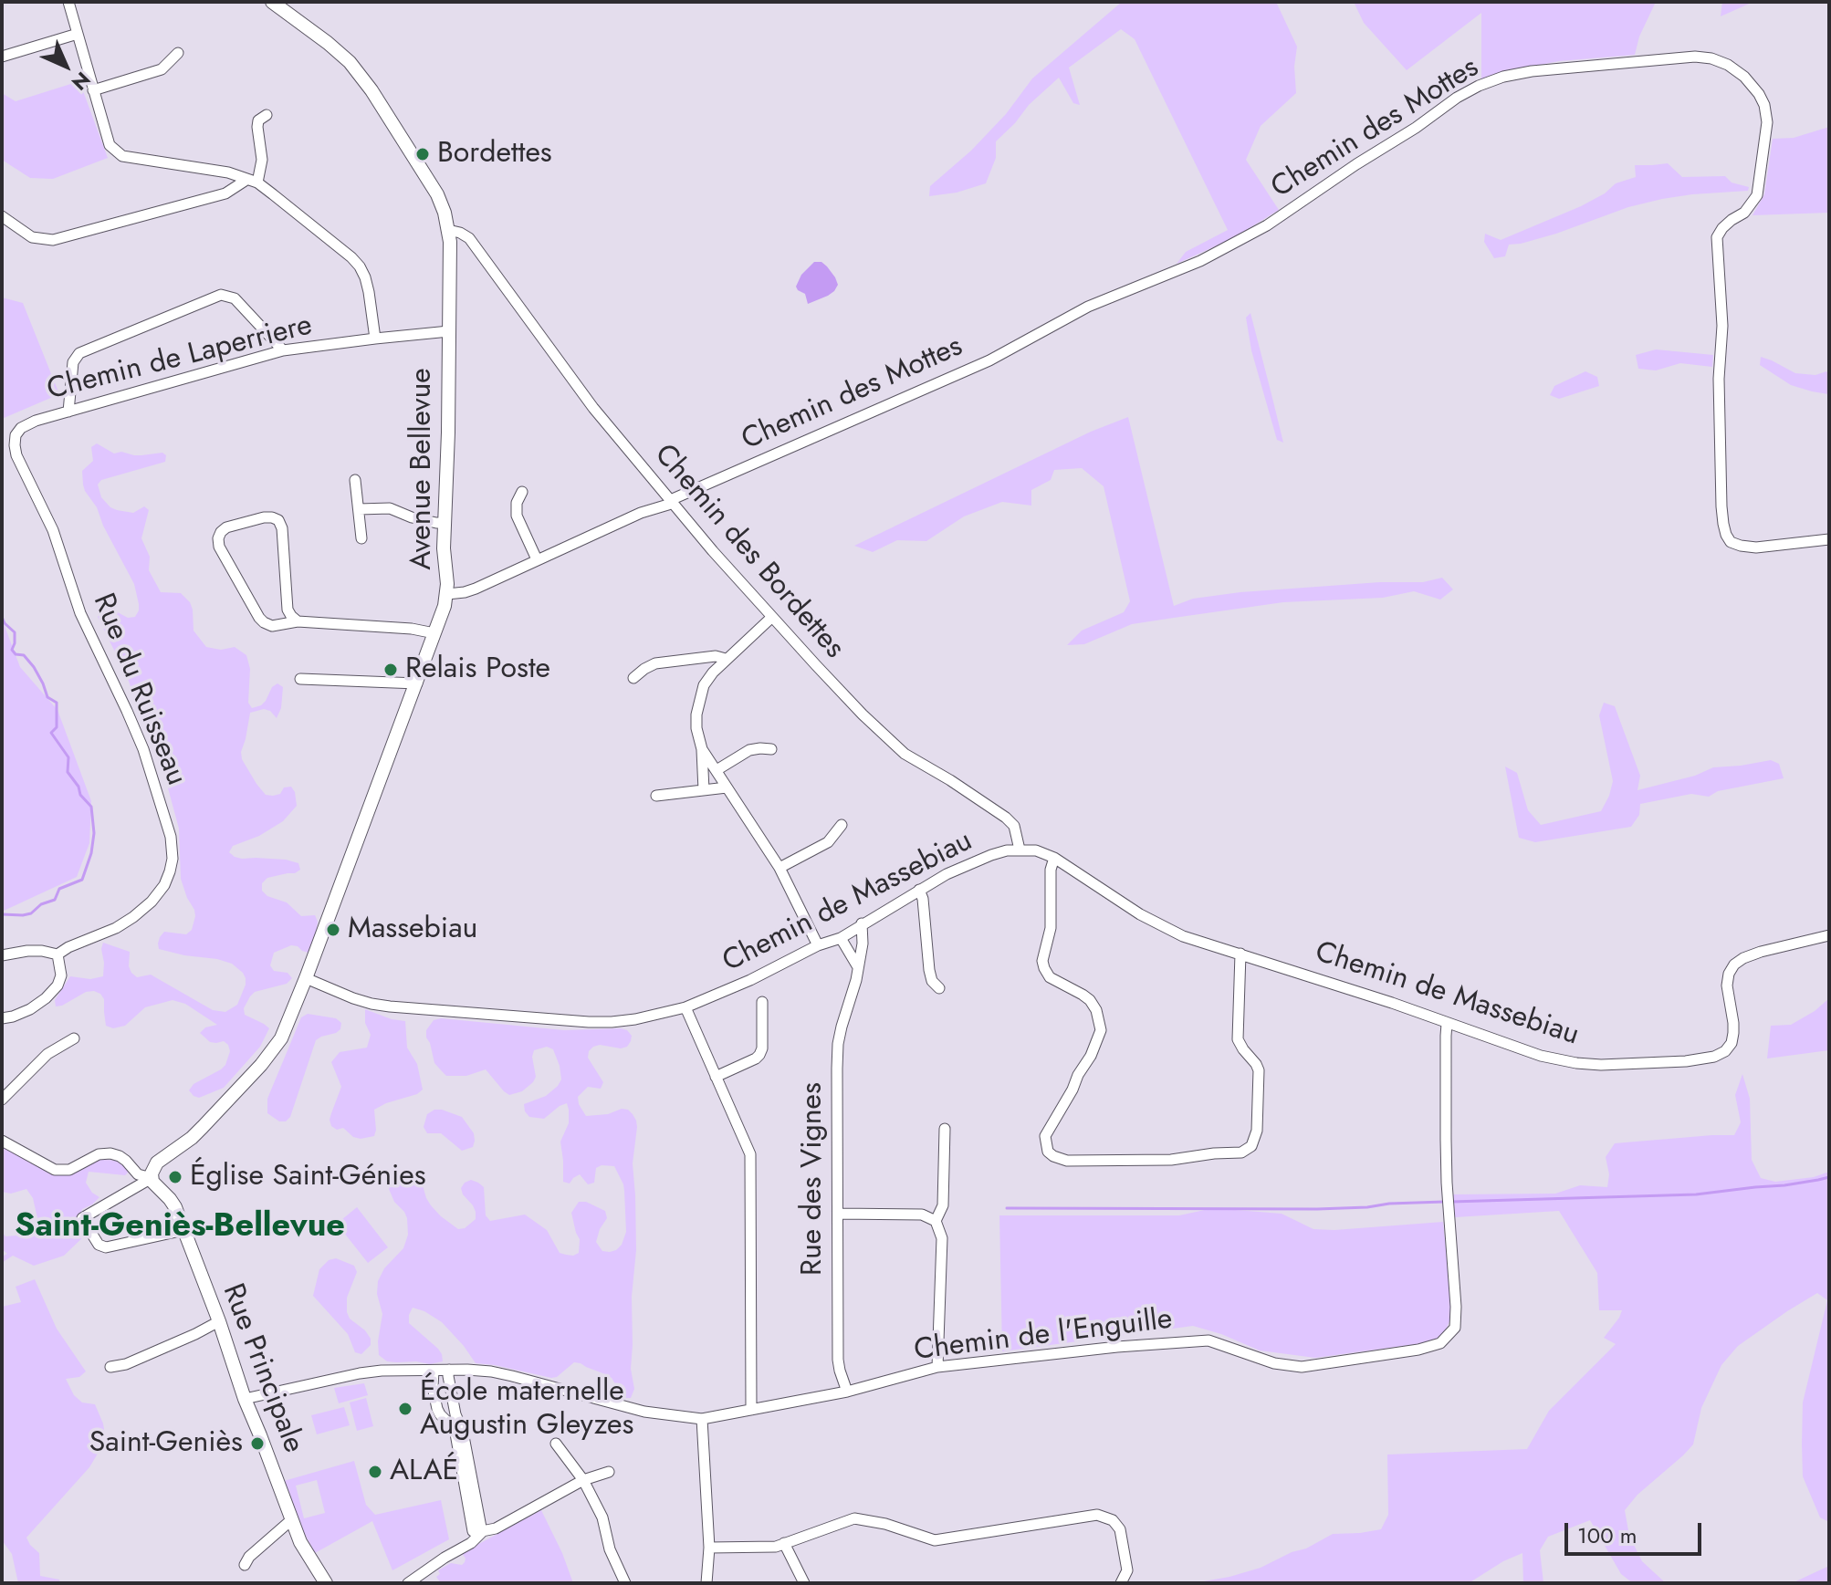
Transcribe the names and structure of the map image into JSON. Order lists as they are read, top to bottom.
{
  "streets": {
    "main road": ["Avenue Bellevue", "Rue Principale"],
    "street": [
      "Chemin des Mottes",
      "Chemin de Laperriere",
      "Chemin des Bordettes",
      "Rue du Ruisseau",
      "Chemin de Massebiau",
      "Rue des Vignes",
      "Chemin de l'Enguille"
    ]
  },
  "crossings": [
    ["Chemin des Mottes", "Chemin des Bordettes"],
    ["Chemin de Laperriere", "Avenue Bellevue"],
    ["Chemin de Laperriere", "Rue du Ruisseau"],
    ["Avenue Bellevue", "Chemin des Bordettes"],
    ["Avenue Bellevue", "Chemin de Massebiau"],
    ["Chemin des Bordettes", "Chemin de Massebiau"],
    ["Chemin de Massebiau", "Rue des Vignes"],
    ["Chemin de Massebiau", "Chemin de l'Enguille"],
    ["Rue des Vignes", "Chemin de l'Enguille"],
    ["Chemin de l'Enguille", "Rue Principale"]
  ],
  "districts": ["Saint-Geniès-Bellevue"],
  "places": [
    "Bordettes",
    "Relais Poste",
    "Massebiau",
    "Église Saint-Génies",
    "École maternelle Augustin Gleyzes",
    "Saint-Geniès",
    "ALAÉ"
  ],
  "scale_bar": "100 m",
  "north": "bottom right"
}
